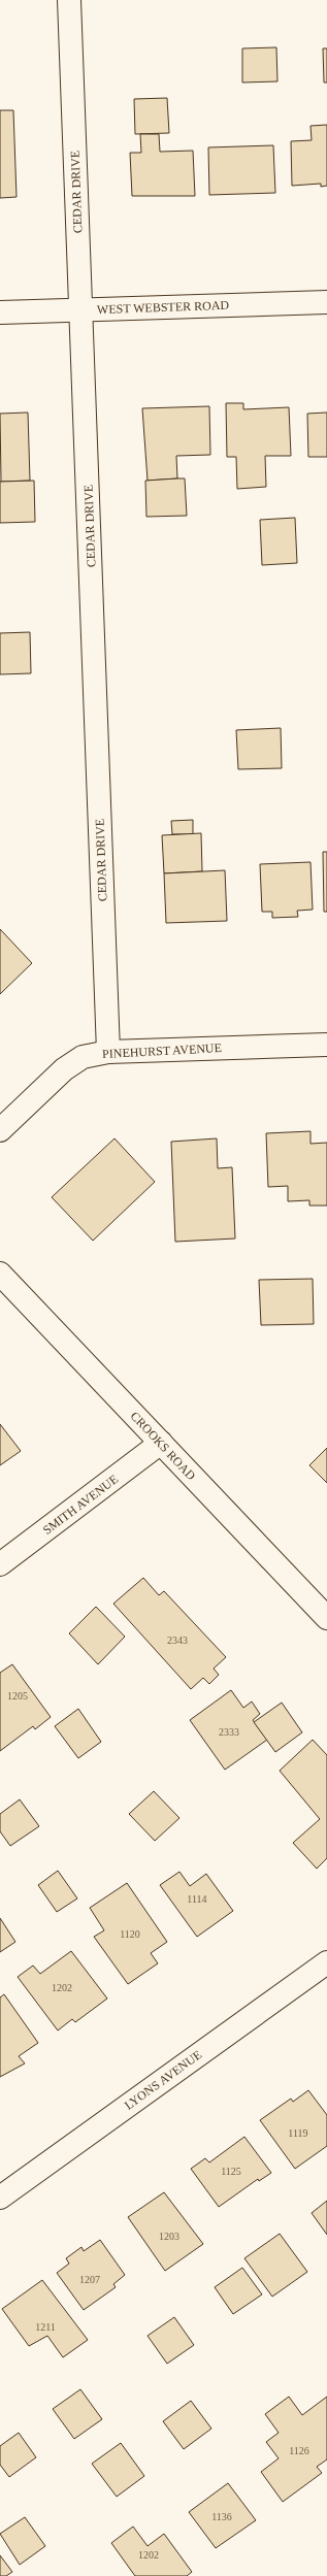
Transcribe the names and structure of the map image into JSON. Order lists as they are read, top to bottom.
{
  "streets": {
    "street": [
      "CEDAR DRIVE",
      "WEST WEBSTER ROAD",
      "PINEHURST AVENUE",
      "CROOKS ROAD",
      "SMITH AVENUE",
      "LYONS AVENUE"
    ]
  },
  "crossings": [
    ["CEDAR DRIVE", "WEST WEBSTER ROAD"],
    ["CEDAR DRIVE", "PINEHURST AVENUE"],
    ["CROOKS ROAD", "SMITH AVENUE"]
  ],
  "house_numbers": [
    "2343",
    "1205",
    "2333",
    "1114",
    "1120",
    "1202",
    "1119",
    "1125",
    "1203",
    "1207",
    "1211",
    "1126",
    "1136",
    "1202"
  ]
}
